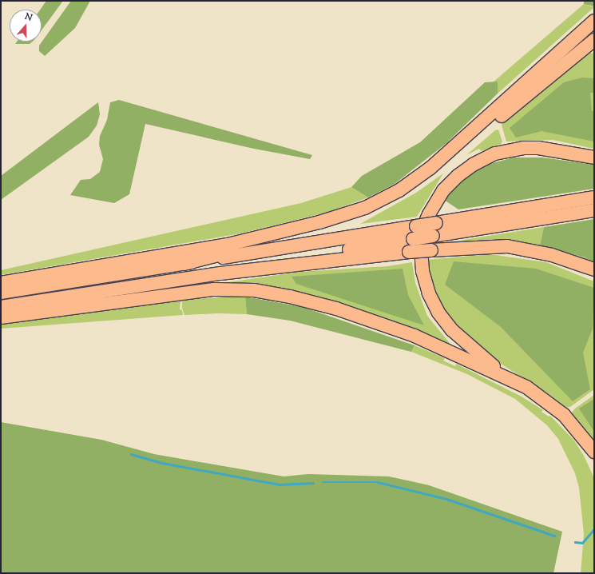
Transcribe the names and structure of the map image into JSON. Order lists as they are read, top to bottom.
{
  "north": "top"
}
